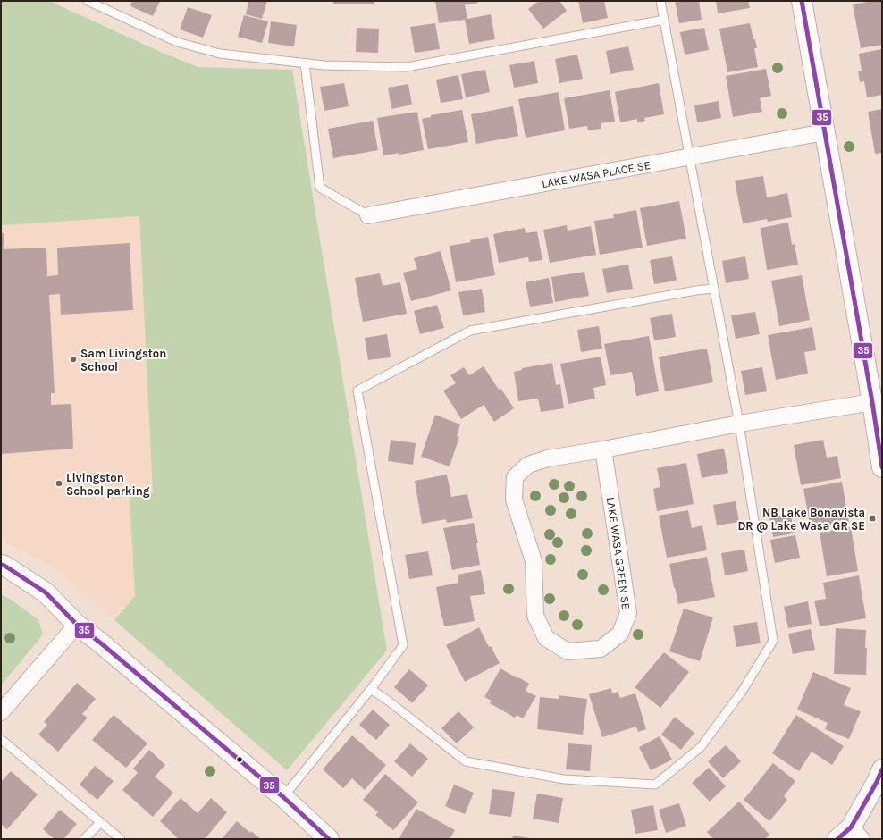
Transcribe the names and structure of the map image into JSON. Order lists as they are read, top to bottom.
{
  "streets": {
    "street": ["LAKE WASA PLACE SE", "LAKE WASA GREEN SE"]
  },
  "places": {
    "other": ["Sam Livingston School", "Livingston School parking"],
    "transit": ["NB Lake Bonavista DR @ Lake Wasa GR SE"]
  },
  "lines": ["transit line 35"]
}
